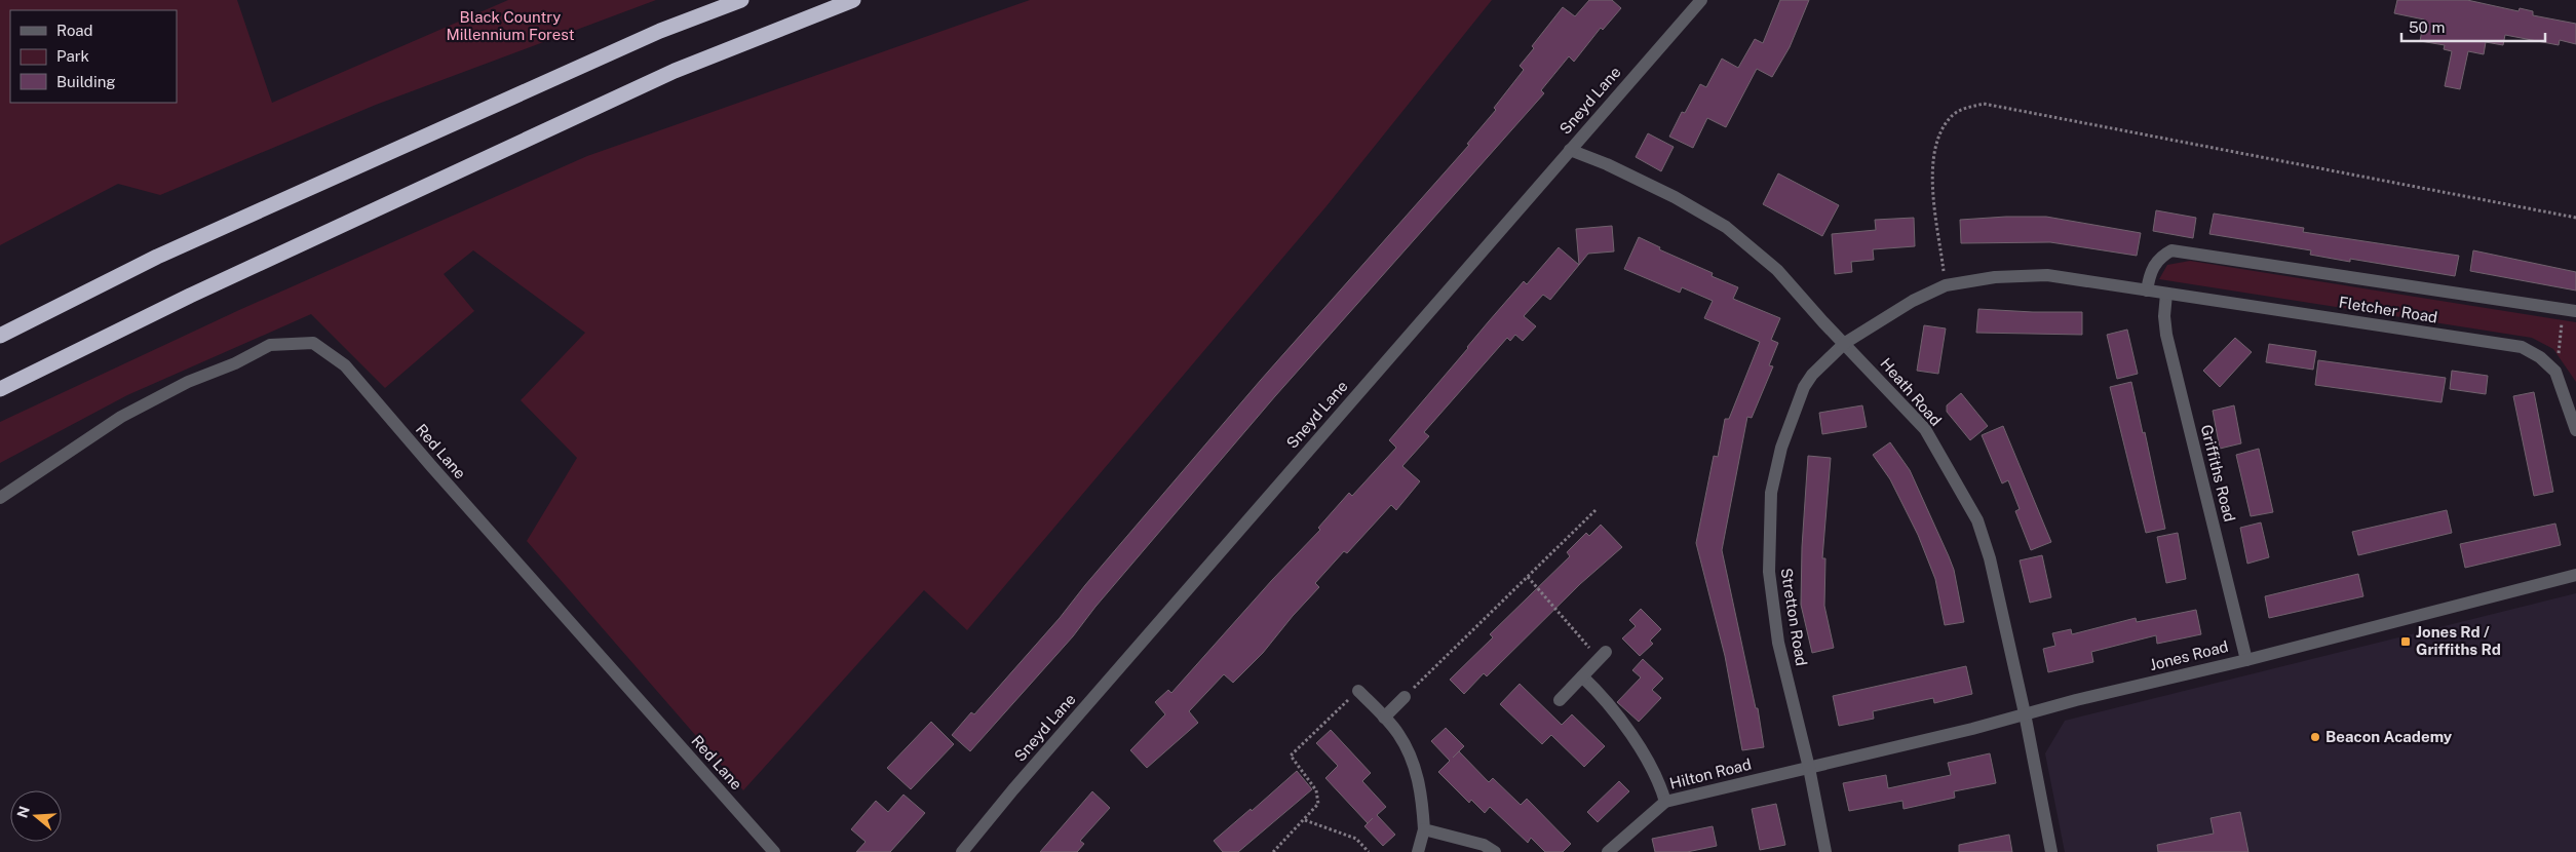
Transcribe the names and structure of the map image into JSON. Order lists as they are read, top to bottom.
{
  "streets": {
    "street": [
      "Sneyd Lane",
      "Fletcher Road",
      "Heath Road",
      "Red Lane",
      "Griffiths Road",
      "Stretton Road",
      "Jones Road",
      "Hilton Road"
    ]
  },
  "crossings": [
    ["Sneyd Lane", "Heath Road"],
    ["Fletcher Road", "Heath Road"],
    ["Fletcher Road", "Griffiths Road"],
    ["Fletcher Road", "Stretton Road"],
    ["Heath Road", "Stretton Road"],
    ["Heath Road", "Jones Road"],
    ["Griffiths Road", "Jones Road"],
    ["Stretton Road", "Jones Road"],
    ["Stretton Road", "Hilton Road"],
    ["Jones Road", "Hilton Road"]
  ],
  "parks": ["Black Country Millennium Forest"],
  "places": {
    "transit": ["Jones Rd / Griffiths Rd"],
    "other": ["Beacon Academy"]
  },
  "legend": ["Road", "Park", "Building"],
  "scale_bar": "50 m",
  "north": "left"
}
